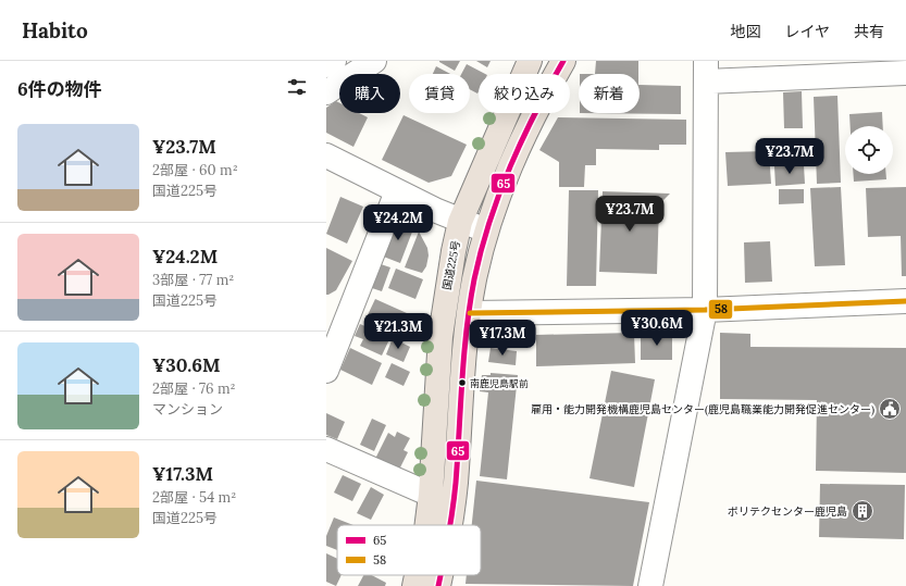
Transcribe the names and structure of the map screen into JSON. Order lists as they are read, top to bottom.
{
  "streets": {
    "highway": ["国道225号"]
  },
  "places": {
    "other": ["南鹿児島駅前"],
    "public building": ["雇用・能力開発機構鹿児島センター(鹿児島職業能力開発促進センター)"],
    "building": ["ポリテクセンター鹿児島"]
  },
  "lines": ["transit line 65", "transit line 58"],
  "legend": ["65", "58"],
  "page": {
    "header": "Habito",
    "nav": ["地図", "レイヤ", "共有"],
    "heading": "6件の物件",
    "chip": [
      "購入",
      "賃貸",
      "絞り込み",
      "新着"
    ],
    "list": [
      {
        "name": "¥23.7M",
        "note": "2部屋 · 60 m² · 国道225号"
      },
      {
        "name": "¥24.2M",
        "note": "3部屋 · 77 m² · 国道225号"
      },
      {
        "name": "¥30.6M",
        "note": "2部屋 · 76 m² · マンション"
      },
      {
        "name": "¥17.3M",
        "note": "2部屋 · 54 m² · 国道225号"
      }
    ],
    "price": [
      "¥23.7M",
      "¥23.7M",
      "¥24.2M",
      "¥30.6M",
      "¥21.3M",
      "¥17.3M"
    ]
  }
}
